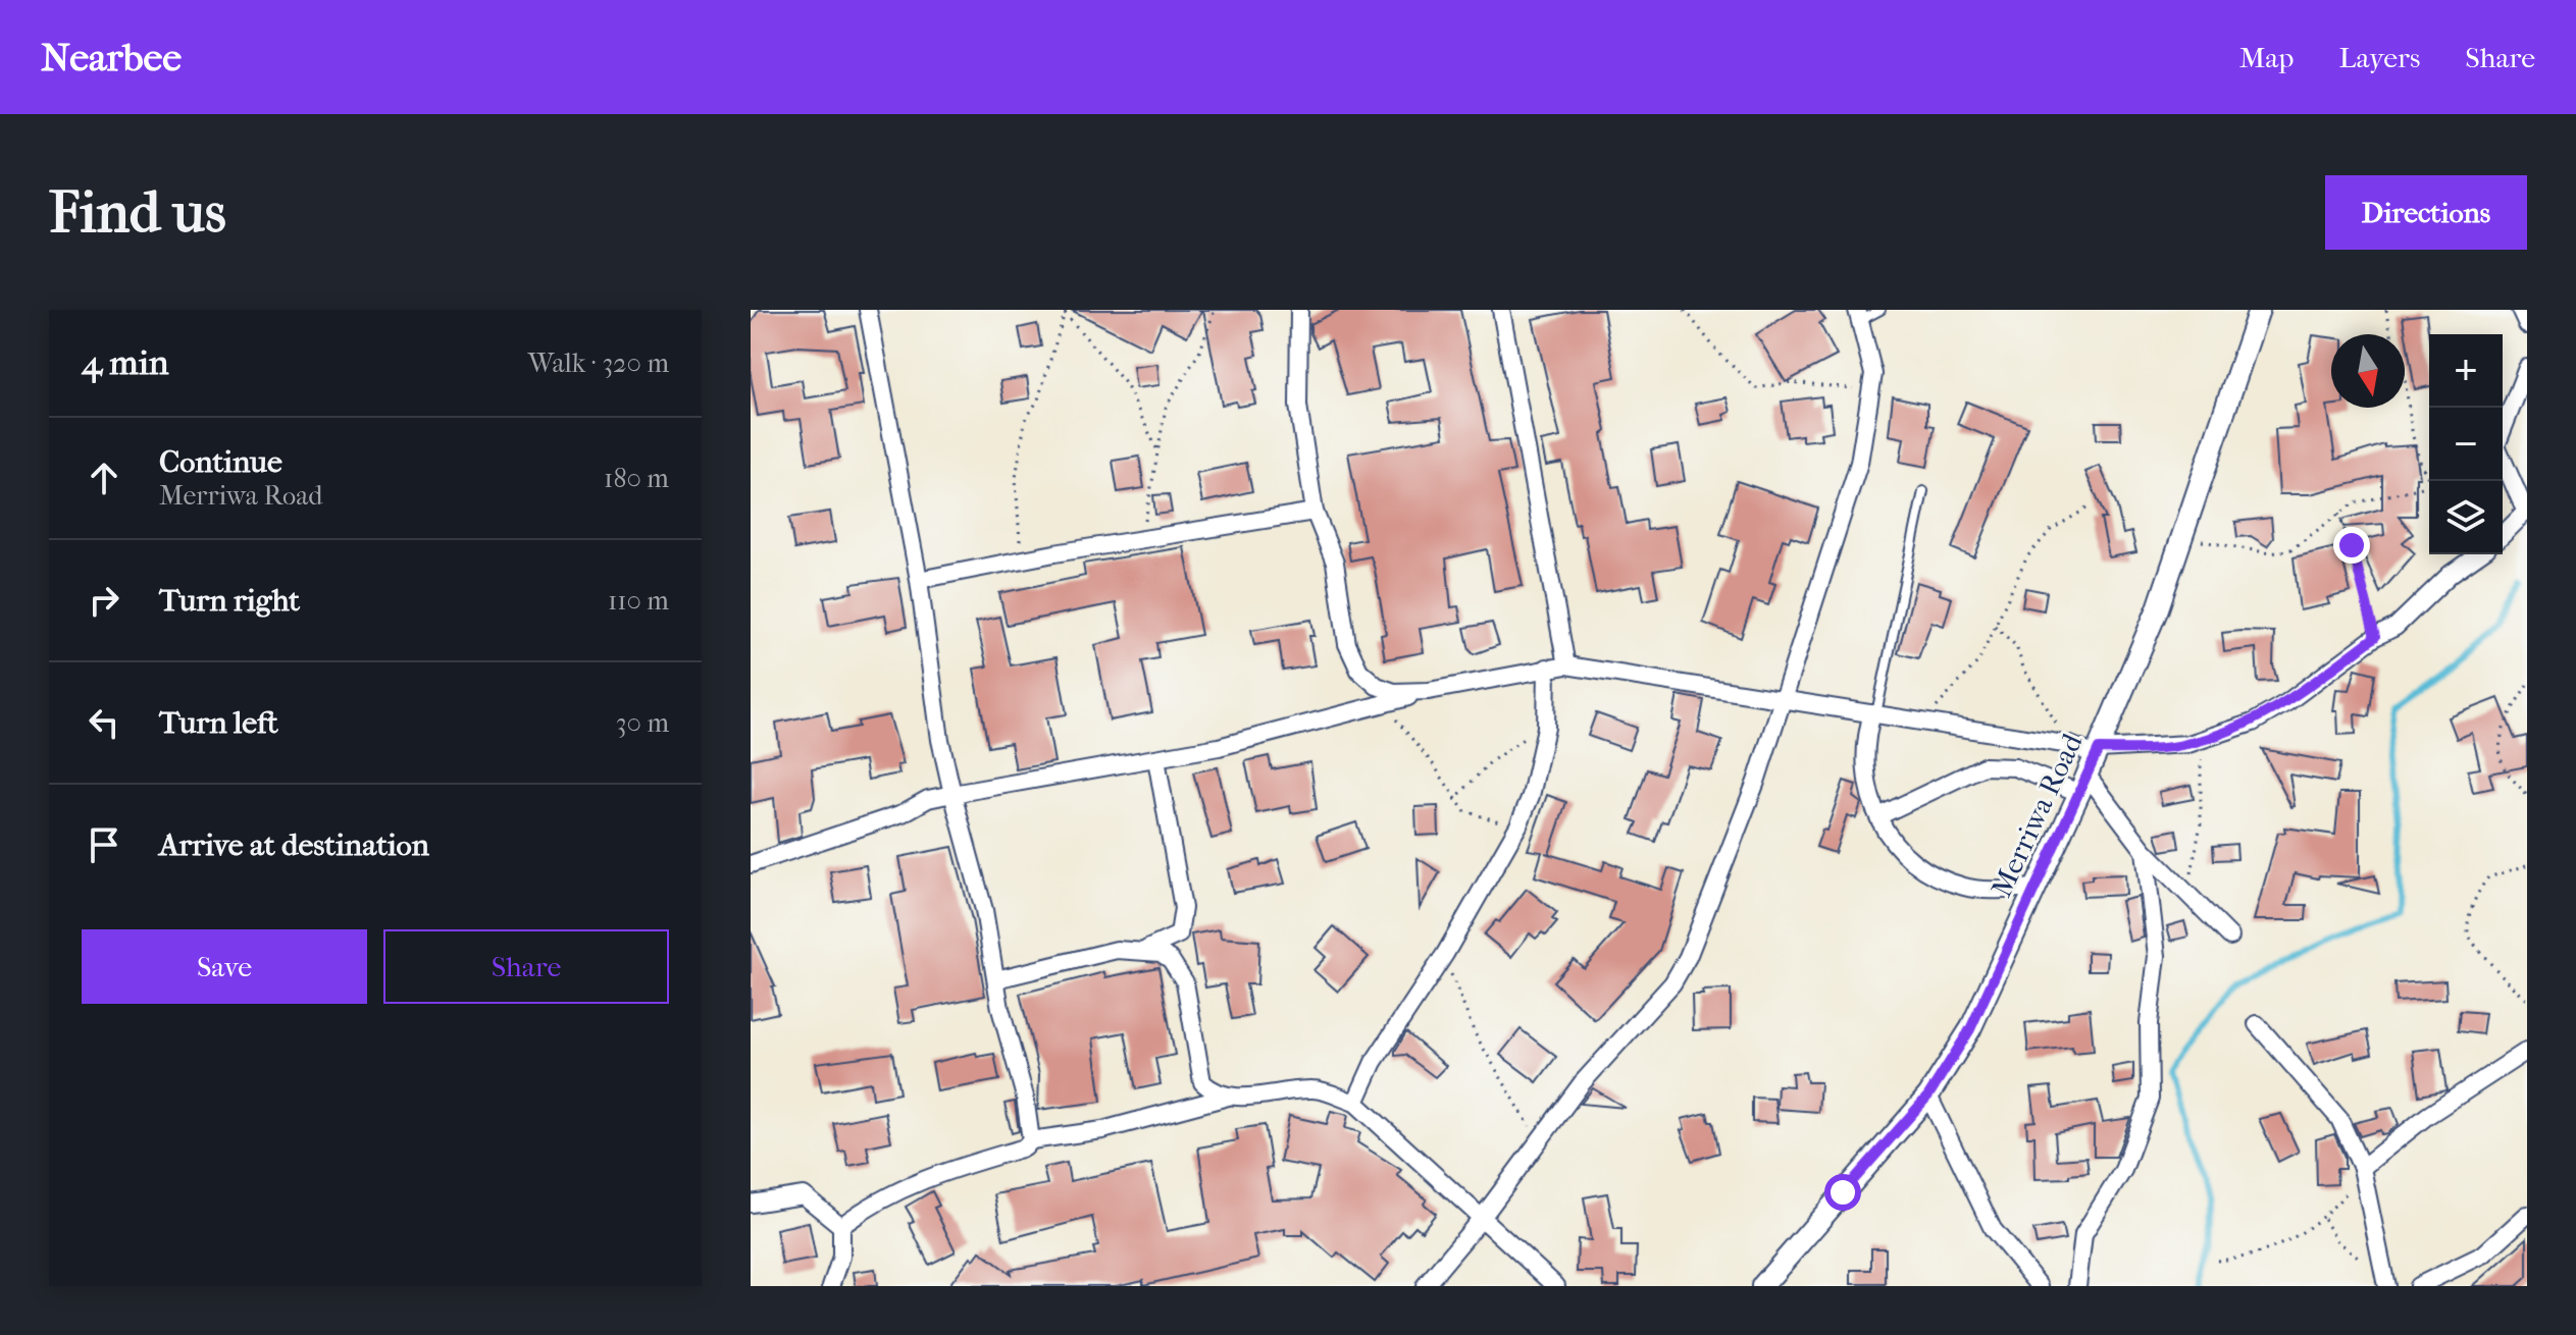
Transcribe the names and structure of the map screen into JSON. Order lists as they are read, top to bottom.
{
  "streets": {
    "street": ["Merriwa Road"]
  },
  "north": "bottom",
  "page": {
    "header": "Nearbee",
    "nav": ["Map", "Layers", "Share"],
    "buttons": [
      "Directions",
      ["Save", "Share"]
    ],
    "title": "Find us",
    "heading": ["4 min", "Walk · 320 m"],
    "map_buttons": ["+", "−"],
    "list": [
      ["Continue", "Merriwa Road", "180 m"],
      ["Turn right", "110 m"],
      ["Turn left", "30 m"],
      "Arrive at destination"
    ]
  }
}
